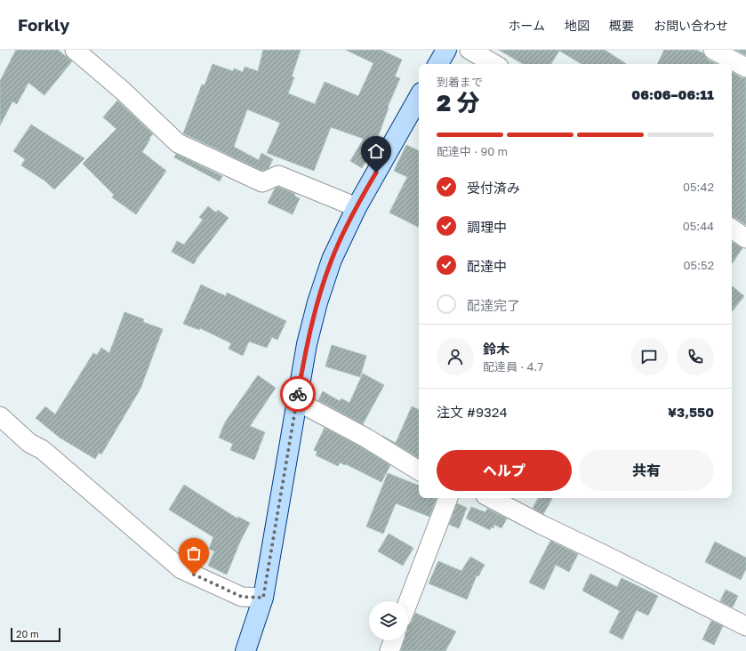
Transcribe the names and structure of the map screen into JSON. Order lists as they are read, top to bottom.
{
  "scale_bar": "20 m",
  "page": {
    "header": "Forkly",
    "nav": [
      "ホーム",
      "地図",
      "概要",
      "お問い合わせ"
    ],
    "heading": ["2 分", "到着まで", "06:06–06:11"],
    "panel": [
      "鈴木",
      "配達員 · 4.7",
      "注文 #9324",
      "¥3,550"
    ],
    "bar": "配達中 · 90 m",
    "list": [
      ["受付済み", "05:42"],
      ["調理中", "05:44"],
      ["配達中", "05:52"],
      "配達完了"
    ],
    "buttons": ["ヘルプ", "共有"],
    "scale": "20 m"
  }
}
